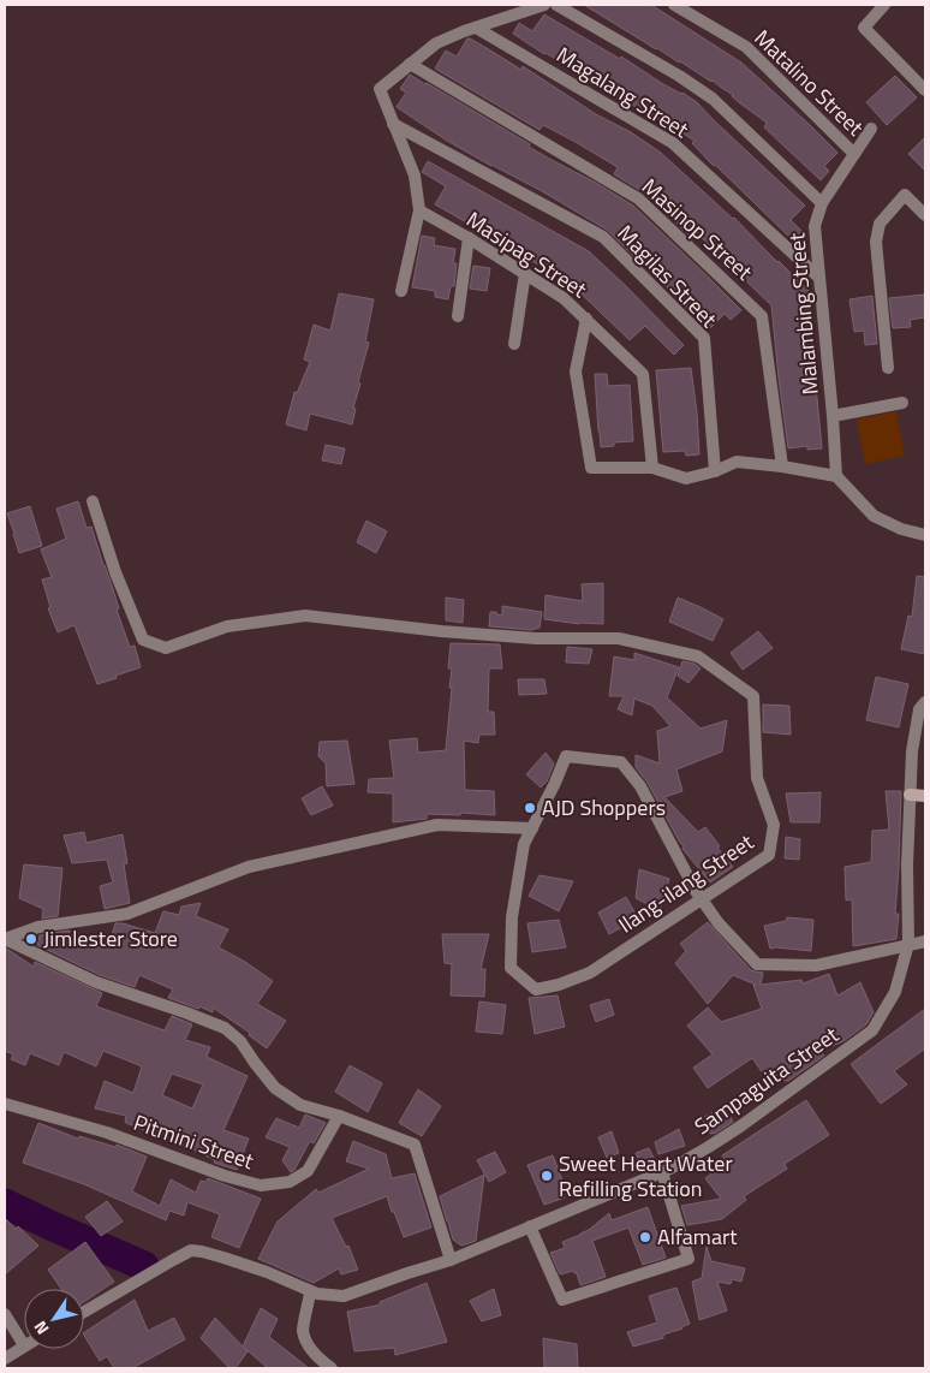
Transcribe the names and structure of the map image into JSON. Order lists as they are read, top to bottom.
{
  "streets": {
    "street": [
      "Matalino Street",
      "Magalang Street",
      "Masinop Street",
      "Masipag Street",
      "Magilas Street",
      "Malambing Street",
      "Ilang-ilang Street",
      "Sampaguita Street",
      "Pitmini Street"
    ]
  },
  "crossings": [
    ["Matalino Street", "Malambing Street"],
    ["Magalang Street", "Malambing Street"]
  ],
  "places": [
    "AJD Shoppers",
    "Jimlester Store",
    "Sweet Heart Water Refilling Station",
    "Alfamart"
  ],
  "north": "bottom left"
}
